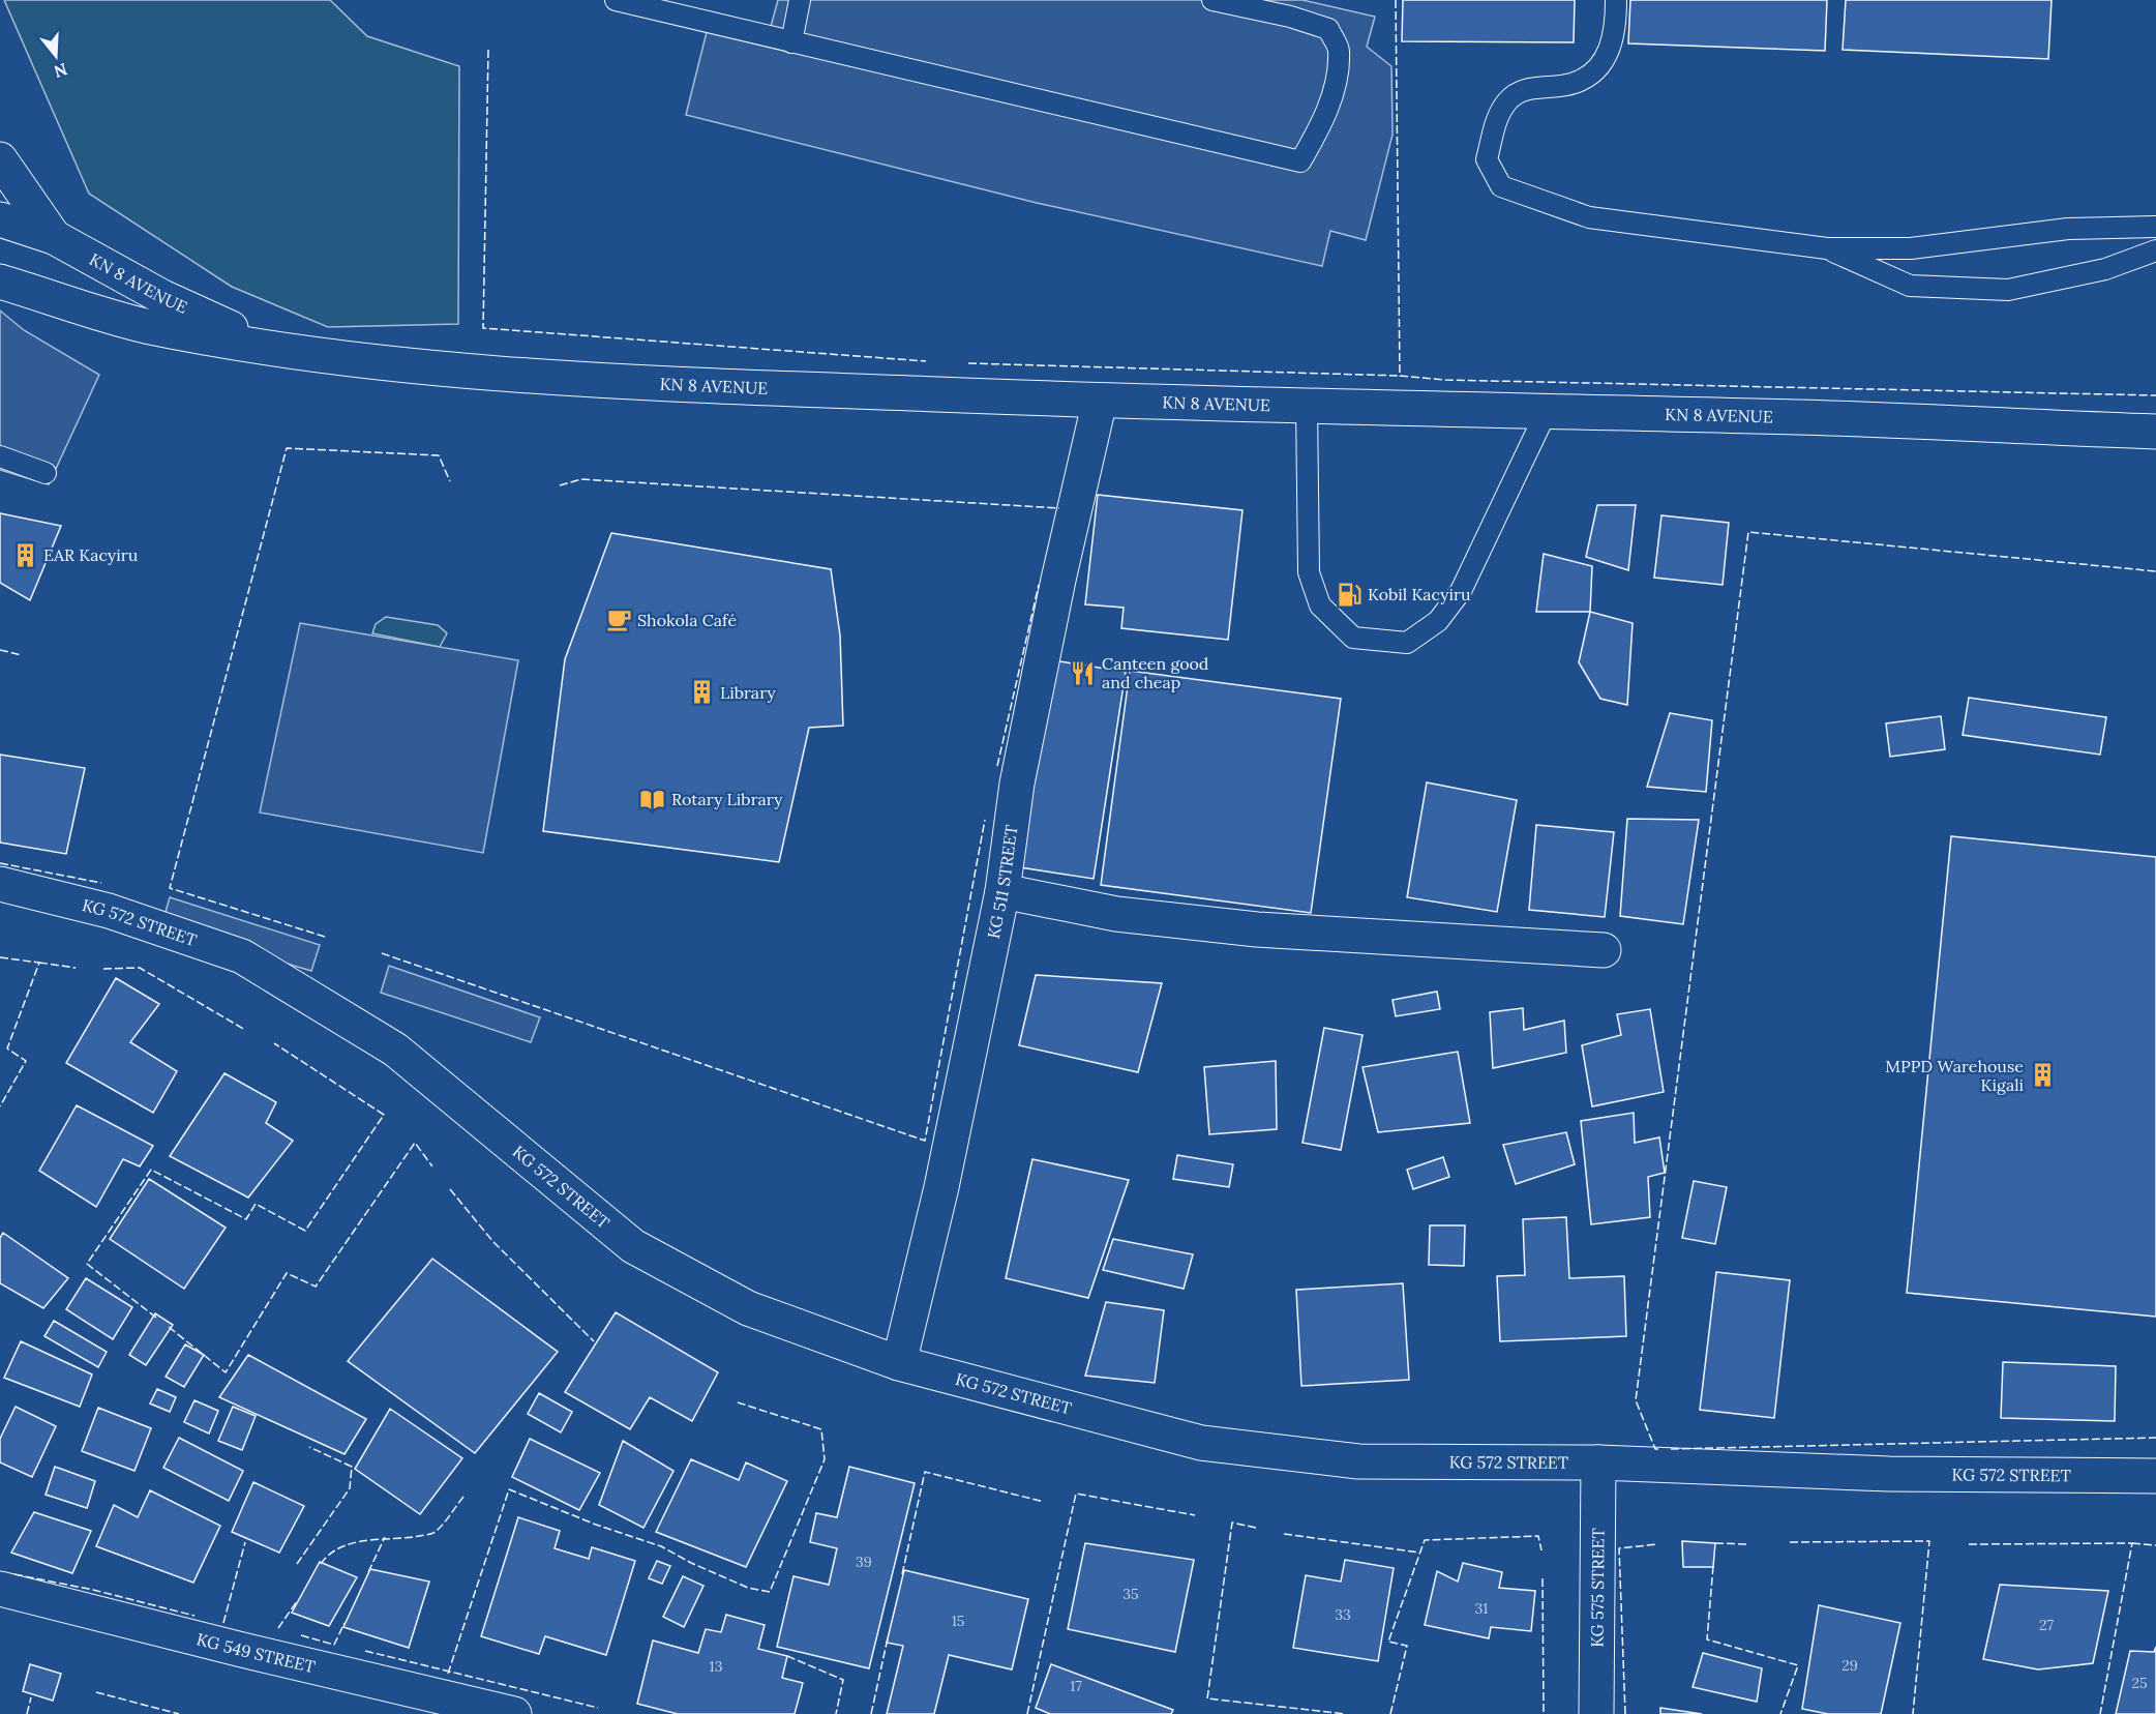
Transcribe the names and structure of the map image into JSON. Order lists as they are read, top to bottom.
{
  "streets": {
    "street": [
      "KN 8 AVENUE",
      "KG 511 STREET",
      "KG 572 STREET",
      "KG 575 STREET",
      "KG 549 STREET"
    ]
  },
  "crossings": [
    ["KN 8 AVENUE", "KG 511 STREET"],
    ["KG 511 STREET", "KG 572 STREET"],
    ["KG 572 STREET", "KG 575 STREET"]
  ],
  "places": {
    "building": ["EAR Kacyiru", "Library", "MPPD Warehouse Kigali"],
    "fuel station": ["Kobil Kacyiru"],
    "cafe": ["Shokola Café"],
    "restaurant": ["Canteen good and cheap"],
    "library": ["Rotary Library"]
  },
  "house_numbers": [
    "39",
    "35",
    "31",
    "33",
    "15",
    "27",
    "29",
    "13",
    "25",
    "17"
  ],
  "north": "bottom"
}
